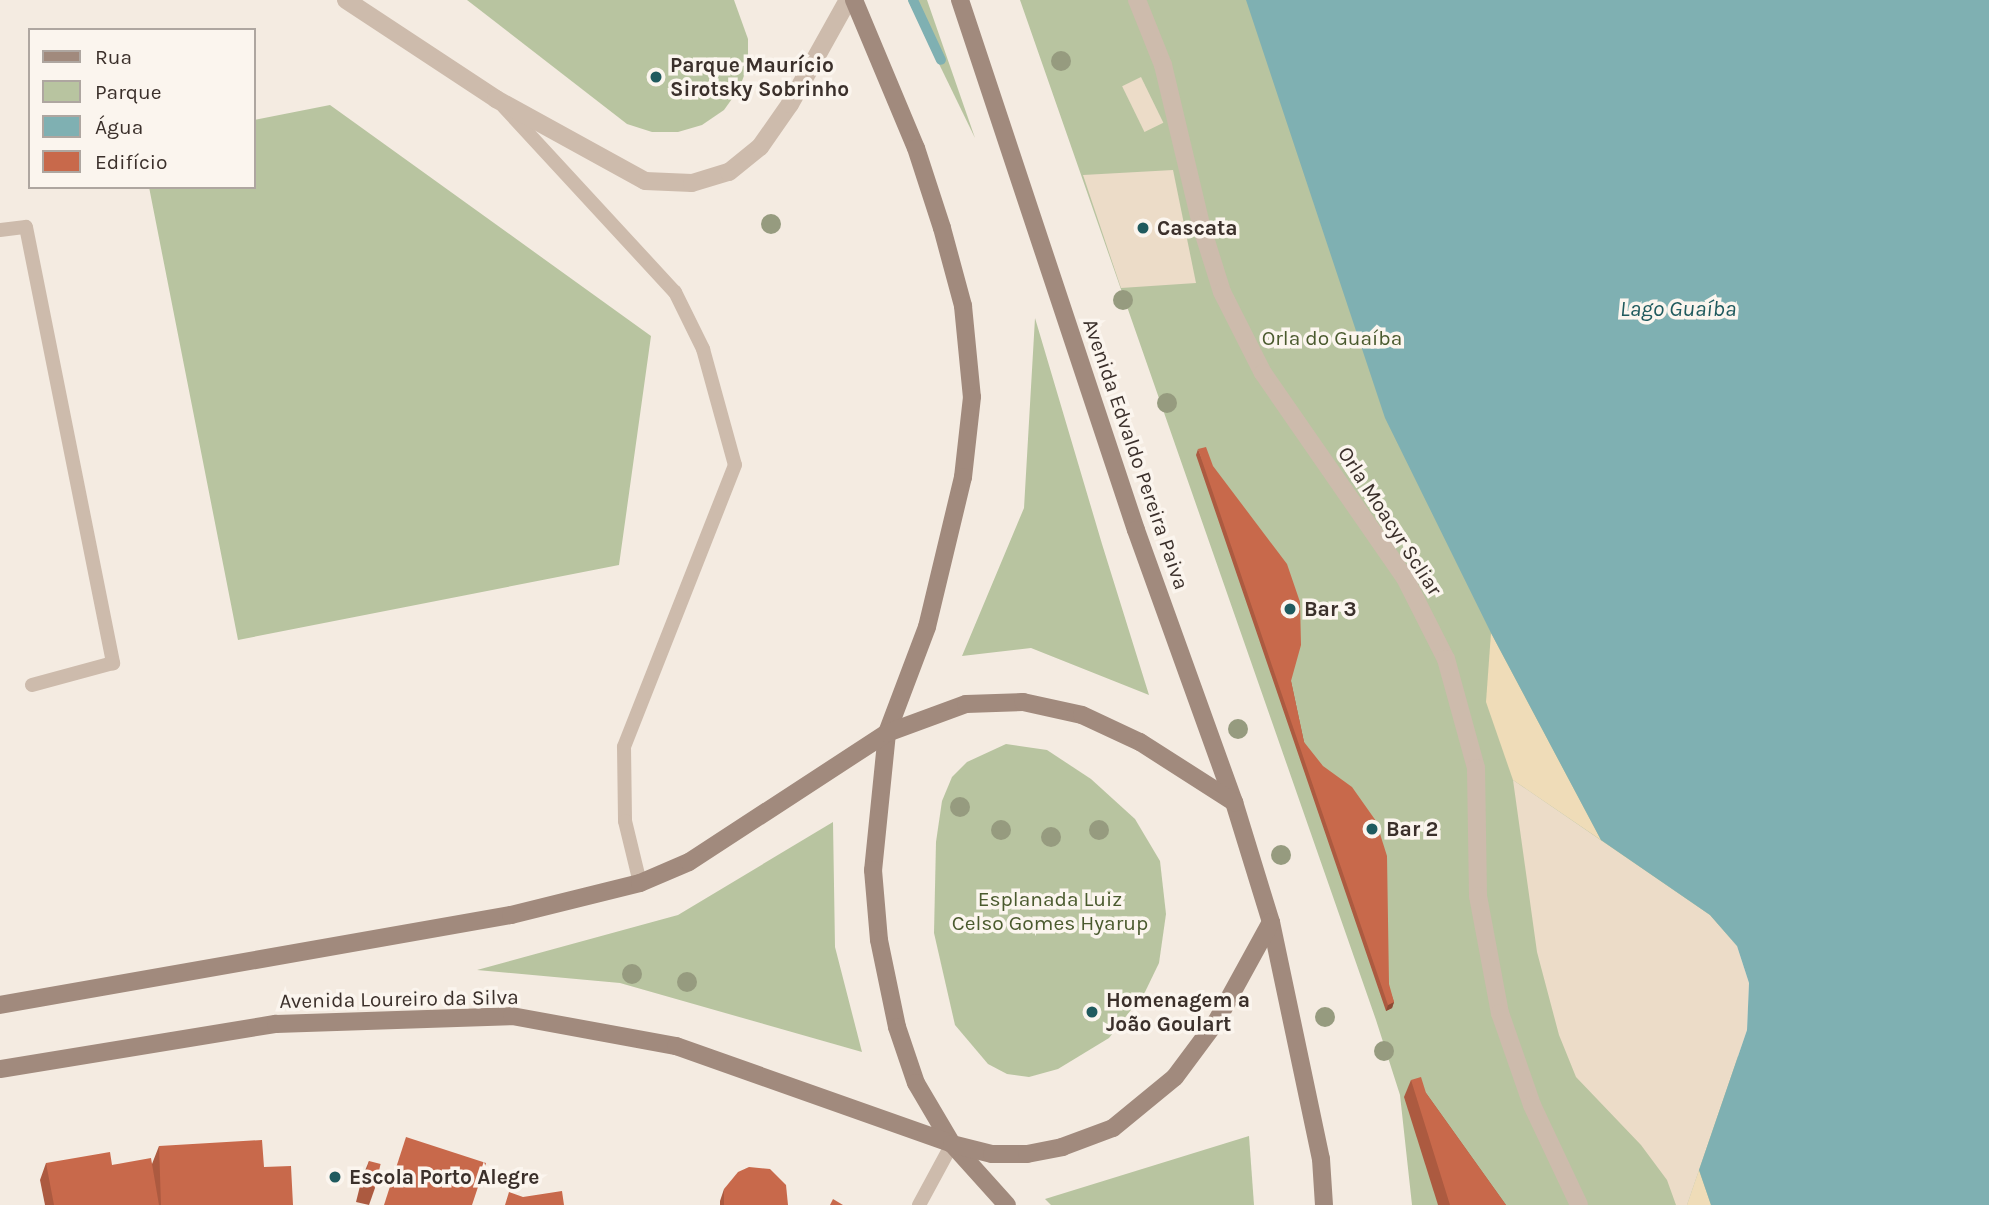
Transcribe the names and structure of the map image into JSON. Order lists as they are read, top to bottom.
{
  "streets": {
    "main road": ["Avenida Edvaldo Pereira Paiva", "Avenida Loureiro da Silva"],
    "street": ["Orla Moacyr Scliar"]
  },
  "crossings": [
    ["Avenida Edvaldo Pereira Paiva", "Avenida Loureiro da Silva"]
  ],
  "water": ["Lago Guaíba"],
  "parks": ["Orla do Guaíba", "Esplanada Luiz Celso Gomes Hyarup"],
  "places": [
    "Parque Maurício Sirotsky Sobrinho",
    "Cascata",
    "Bar 3",
    "Bar 2",
    "Homenagem a João Goulart",
    "Escola Porto Alegre"
  ],
  "legend": [
    "Rua",
    "Parque",
    "Água",
    "Edifício"
  ]
}
